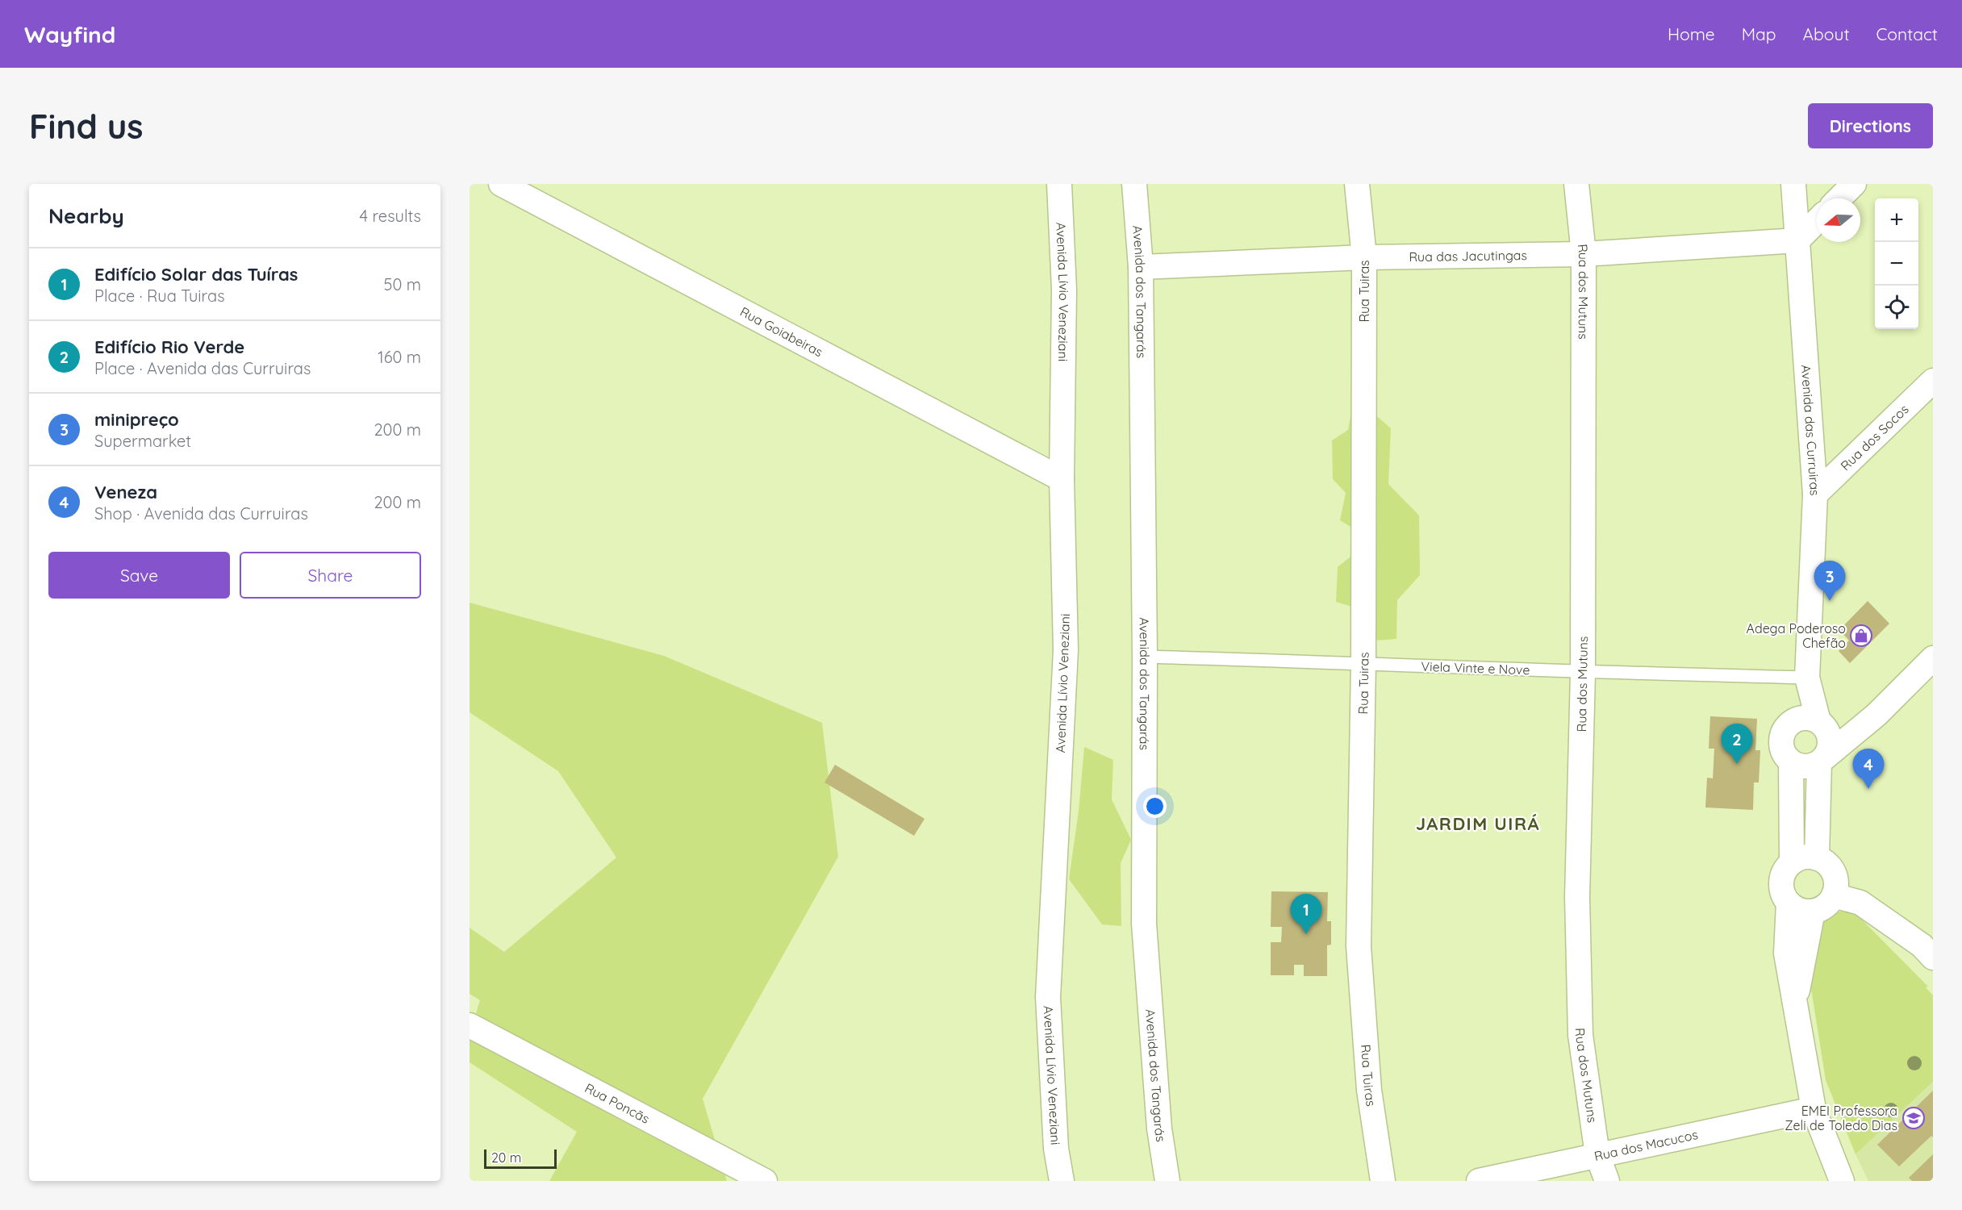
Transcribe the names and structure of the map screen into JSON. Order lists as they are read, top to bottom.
{
  "streets": {
    "street": [
      "Rua das Jacutingas",
      "Avenida Lívio Veneziani",
      "Avenida dos Tangarás",
      "Rua Tuiras",
      "Rua dos Mutuns",
      "Rua Goiabeiras",
      "Avenida das Curruiras",
      "Rua dos Socos",
      "Rua Poncãs",
      "Rua dos Macucos"
    ],
    "lane": ["Viela Vinte e Nove"]
  },
  "crossings": [
    ["Rua das Jacutingas", "Avenida dos Tangarás"],
    ["Rua das Jacutingas", "Rua Tuiras"],
    ["Rua das Jacutingas", "Rua dos Mutuns"],
    ["Rua das Jacutingas", "Avenida das Curruiras"],
    ["Avenida Lívio Veneziani", "Rua Goiabeiras"],
    ["Avenida dos Tangarás", "Viela Vinte e Nove"],
    ["Rua Tuiras", "Viela Vinte e Nove"],
    ["Rua dos Mutuns", "Viela Vinte e Nove"],
    ["Rua dos Mutuns", "Rua dos Macucos"],
    ["Avenida das Curruiras", "Rua dos Socos"],
    ["Avenida das Curruiras", "Viela Vinte e Nove"]
  ],
  "districts": ["JARDIM UIRÁ"],
  "places": {
    "shop": ["Adega Poderoso Chefão"],
    "school or university": ["EMEI Professora Zeli de Toledo Dias"]
  },
  "scale_bar": "20 m",
  "north": "left",
  "page": {
    "header": "Wayfind",
    "nav": [
      "Home",
      "Map",
      "About",
      "Contact"
    ],
    "buttons": [
      "Directions",
      ["Save", "Share"]
    ],
    "title": "Find us",
    "heading": ["Nearby", "4 results"],
    "map_buttons": ["+", "−"],
    "list": [
      {
        "mark": "1",
        "name": "Edifício Solar das Tuíras",
        "note": "Place · Rua Tuiras",
        "value": "50 m"
      },
      {
        "mark": "2",
        "name": "Edifício Rio Verde",
        "note": "Place · Avenida das Curruiras",
        "value": "160 m"
      },
      {
        "mark": "3",
        "name": "minipreço",
        "note": "Supermarket",
        "value": "200 m"
      },
      {
        "mark": "4",
        "name": "Veneza",
        "note": "Shop · Avenida das Curruiras",
        "value": "200 m"
      }
    ],
    "pins": [
      "3",
      "2",
      "4",
      "1"
    ],
    "scale": "20 m"
  }
}
